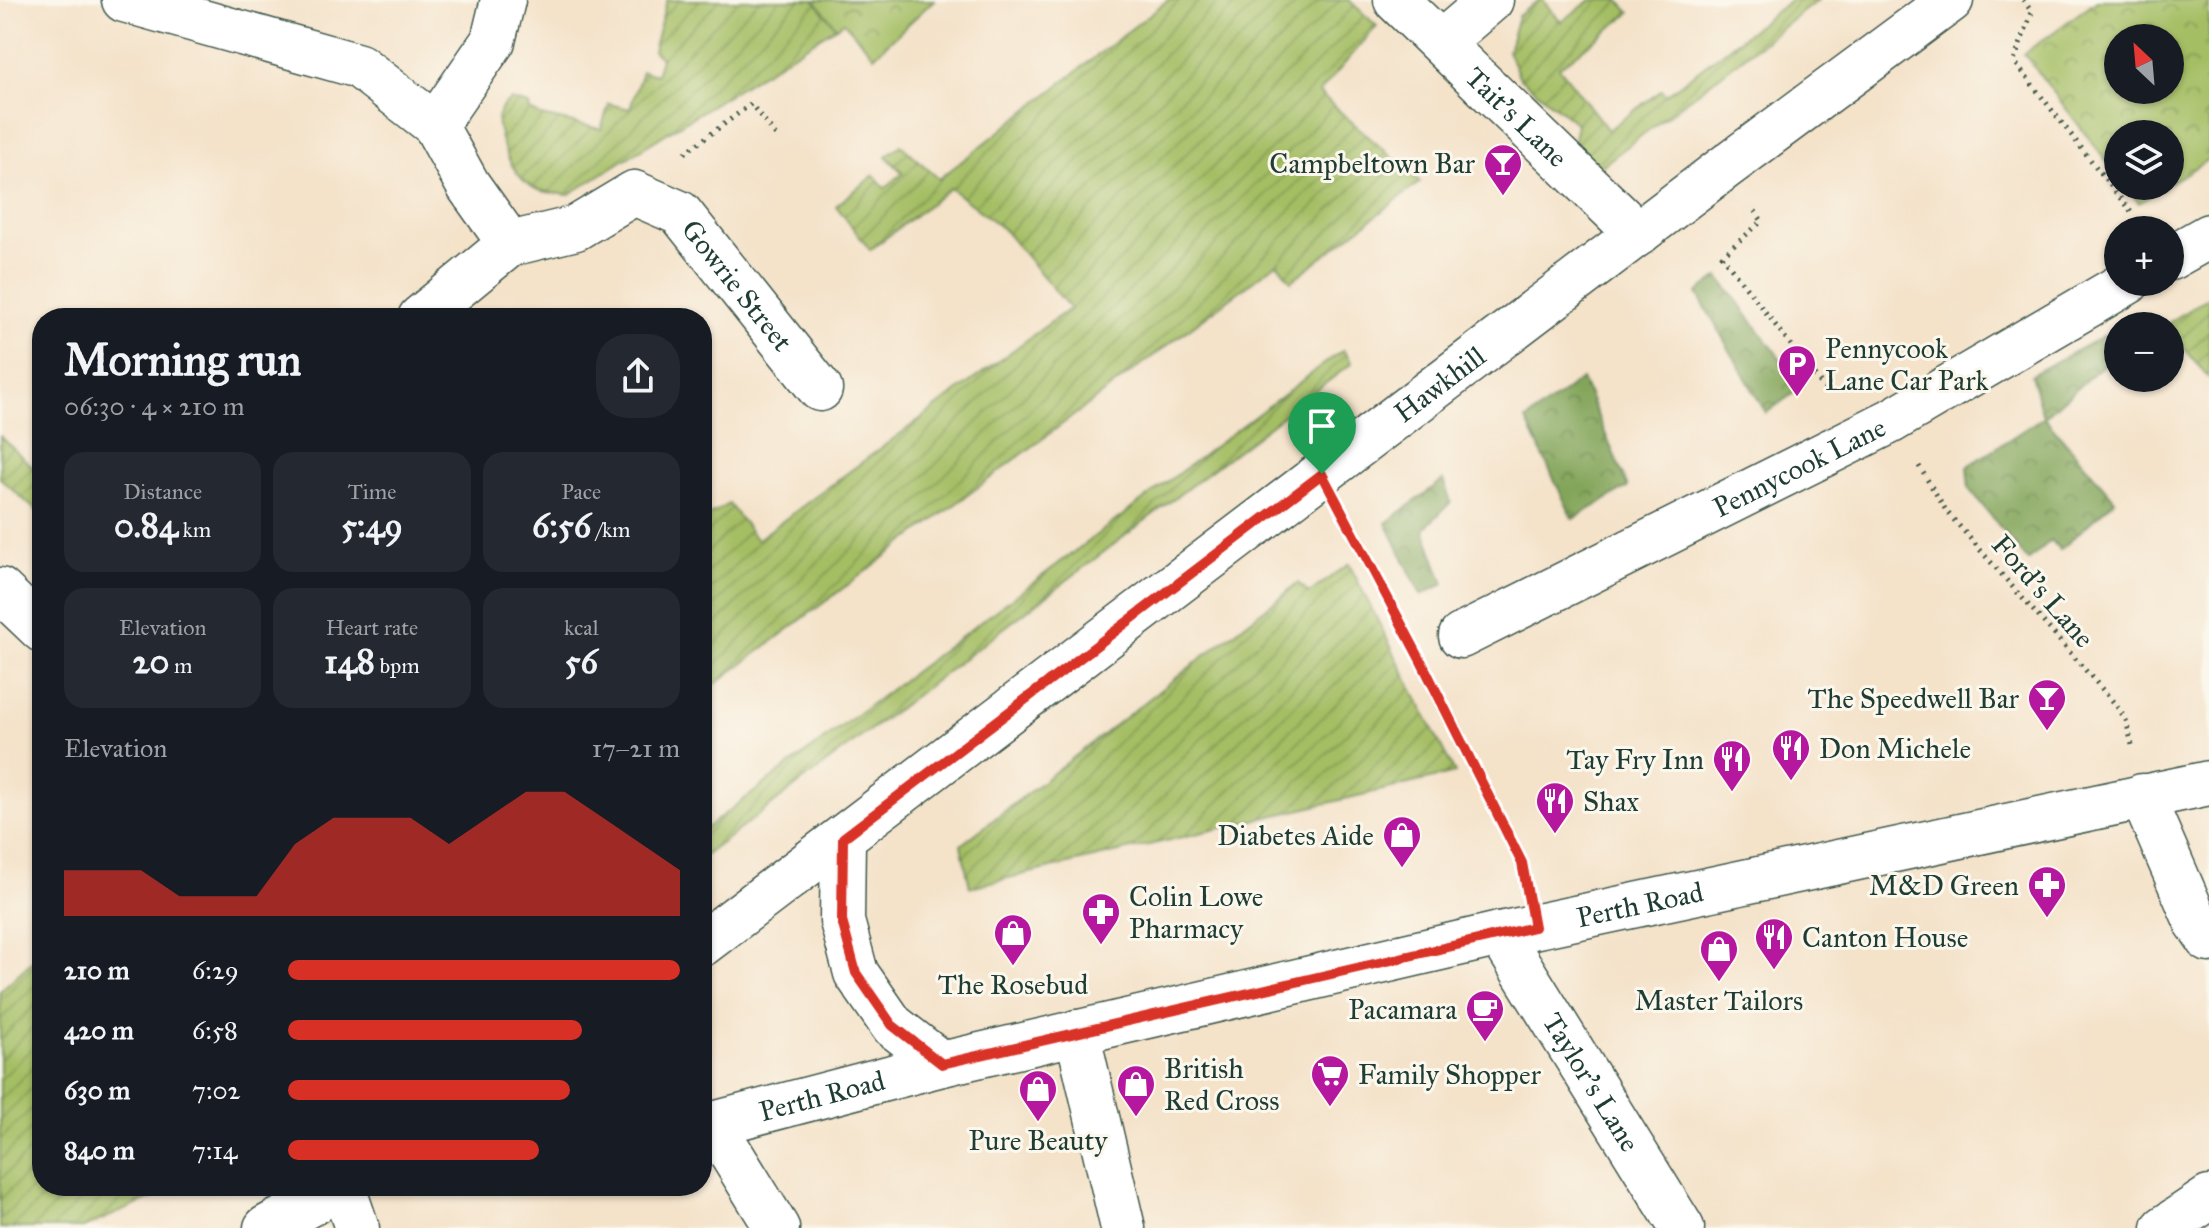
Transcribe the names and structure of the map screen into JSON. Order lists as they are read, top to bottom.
{
  "streets": {
    "street": [
      "Tait's Lane",
      "Gowrie Street",
      "Hawkhill",
      "Pennycook Lane",
      "Perth Road",
      "Taylor's Lane"
    ],
    "path": ["Ford's Lane"]
  },
  "crossings": [
    ["Tait's Lane", "Hawkhill"],
    ["Hawkhill", "Ford's Lane"],
    ["Pennycook Lane", "Ford's Lane"],
    ["Ford's Lane", "Perth Road"],
    ["Perth Road", "Taylor's Lane"]
  ],
  "places": {
    "bar": ["Campbeltown Bar", "The Speedwell Bar"],
    "parking": ["Pennycook Lane Car Park"],
    "restaurant": [
      "Don Michele",
      "Tay Fry Inn",
      "Shax",
      "Canton House"
    ],
    "shop": [
      "Diabetes Aide",
      "The Rosebud",
      "Master Tailors",
      "British Red Cross",
      "Pure Beauty"
    ],
    "pharmacy": ["M&D Green", "Colin Lowe Pharmacy"],
    "cafe": ["Pacamara"],
    "supermarket": ["Family Shopper"]
  },
  "north": "top left",
  "page": {
    "map_buttons": ["+", "−"],
    "heading": ["Morning run", "06:30 · 4 × 210 m"],
    "stats": [
      ["Distance", "0.84 km"],
      ["Time", "5:49"],
      ["Pace", "6:56 /km"],
      ["Elevation", "20 m"],
      ["Heart rate", "148 bpm"],
      ["kcal", "56"]
    ],
    "chart": ["Elevation", "17–21 m"],
    "list": [
      {
        "name": "210 m",
        "note": "6:29"
      },
      {
        "name": "420 m",
        "note": "6:58"
      },
      {
        "name": "630 m",
        "note": "7:02"
      },
      {
        "name": "840 m",
        "note": "7:14"
      }
    ]
  }
}
